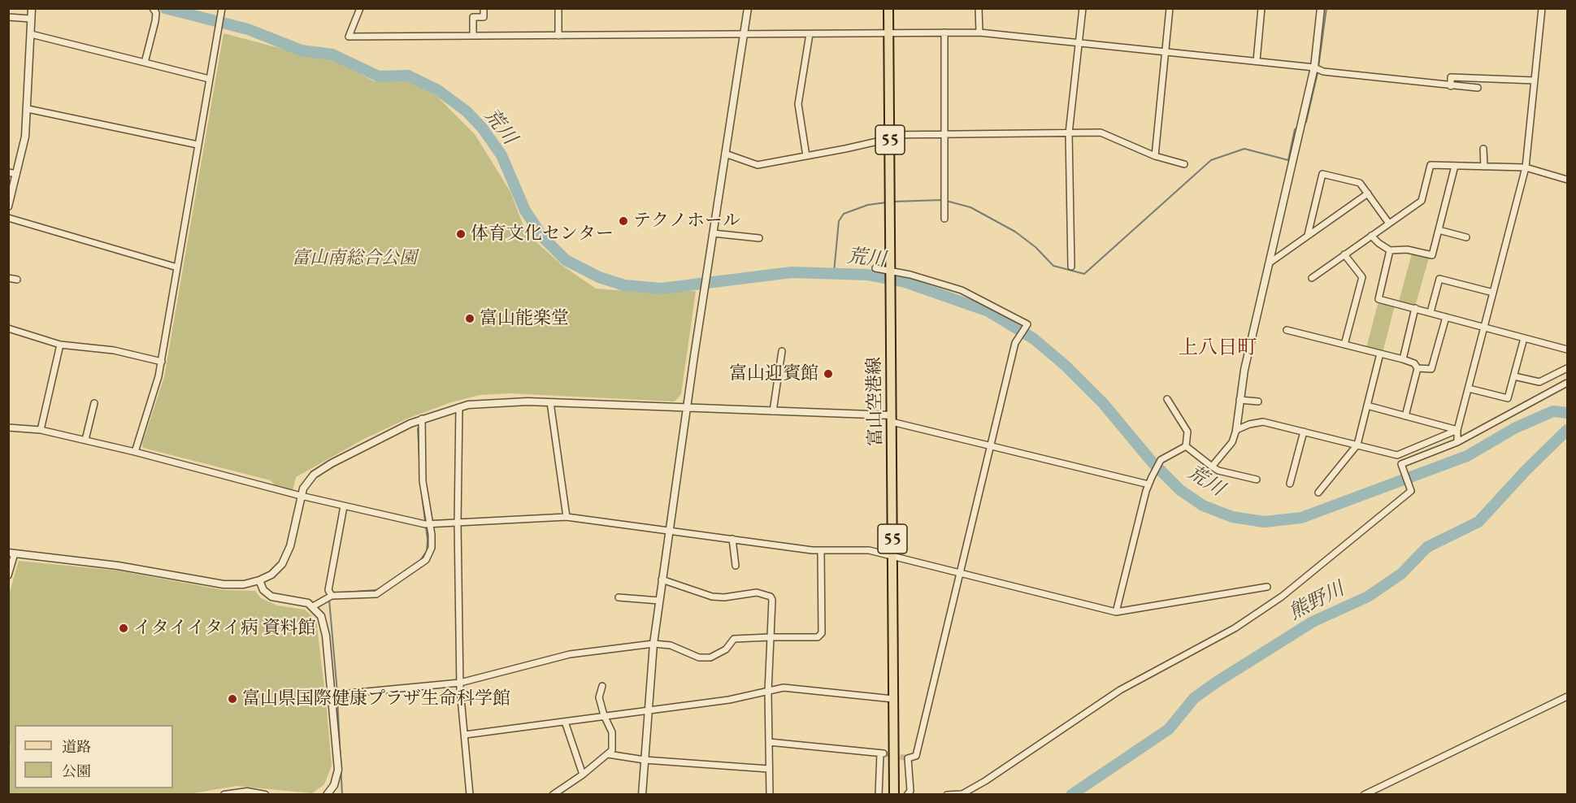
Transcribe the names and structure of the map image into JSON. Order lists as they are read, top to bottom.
{
  "streets": {
    "main road": ["55", "富山空港線"]
  },
  "districts": ["上八日町"],
  "water": ["荒川", "熊野川"],
  "parks": ["富山南総合公園"],
  "places": [
    "テクノホール",
    "体育文化センター",
    "富山能楽堂",
    "富山迎賓館",
    "イタイイタイ病 資料館",
    "富山県国際健康プラザ生命科学館"
  ],
  "legend": ["道路", "公園"]
}
